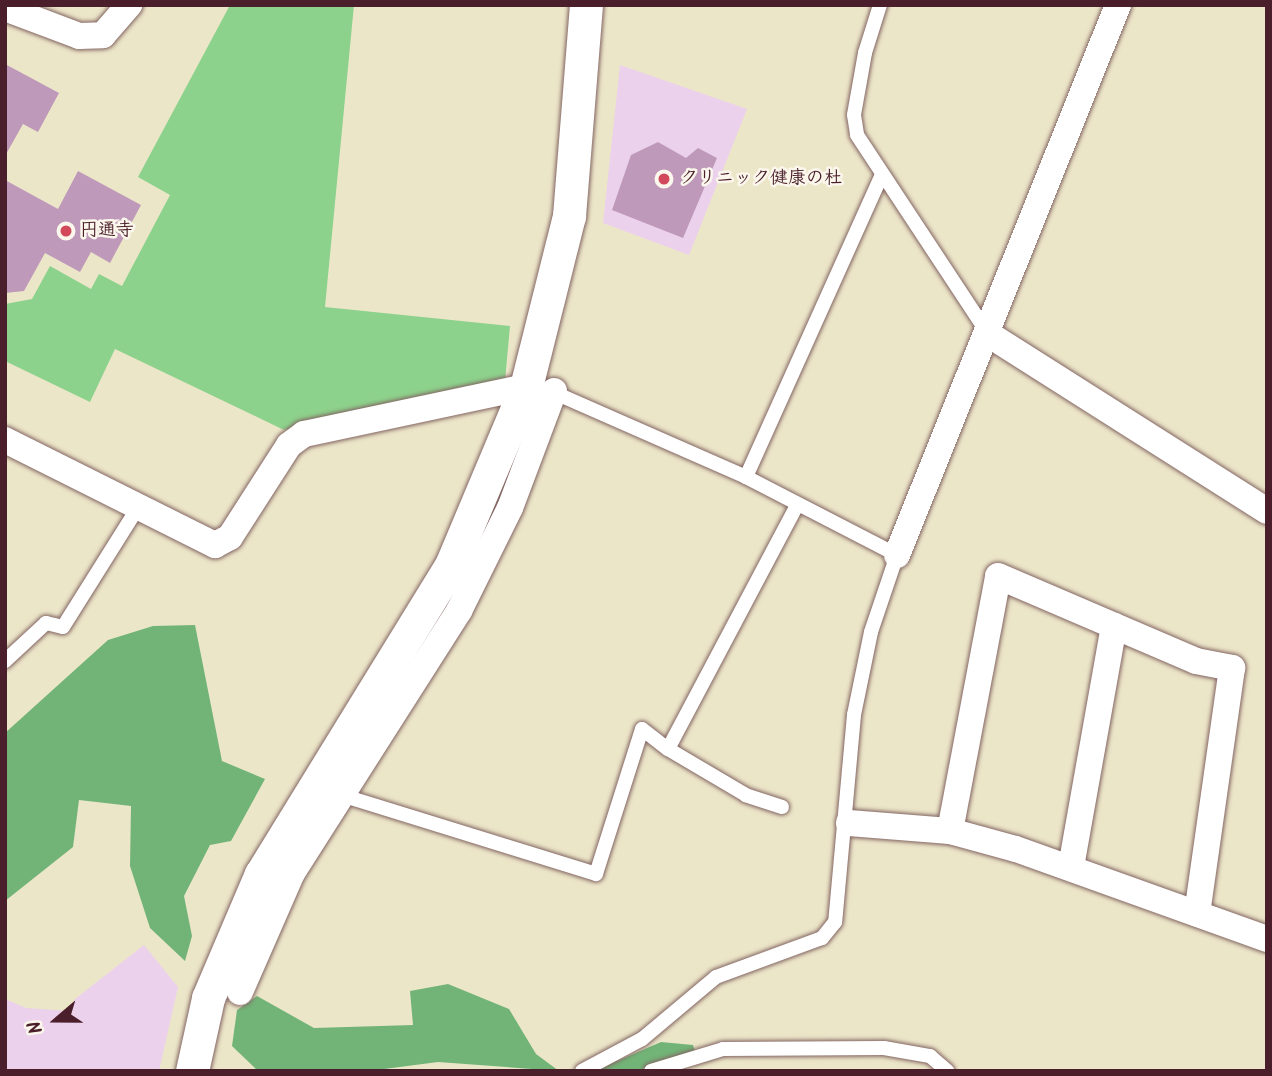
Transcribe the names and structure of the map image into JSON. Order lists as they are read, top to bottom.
{
  "places": ["クリニック健康の杜", "円通寺"],
  "north": "left"
}
